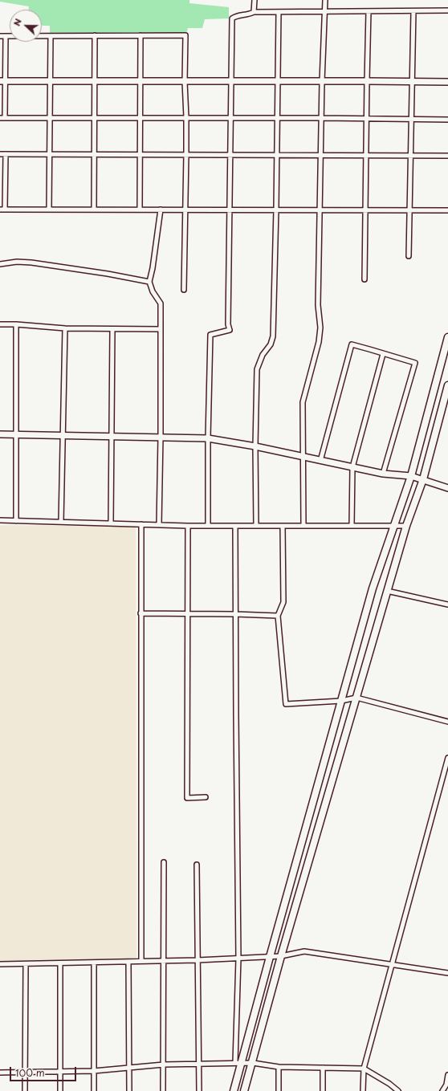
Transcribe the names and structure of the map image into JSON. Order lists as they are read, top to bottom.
{
  "scale_bar": "100 m",
  "north": "left"
}
